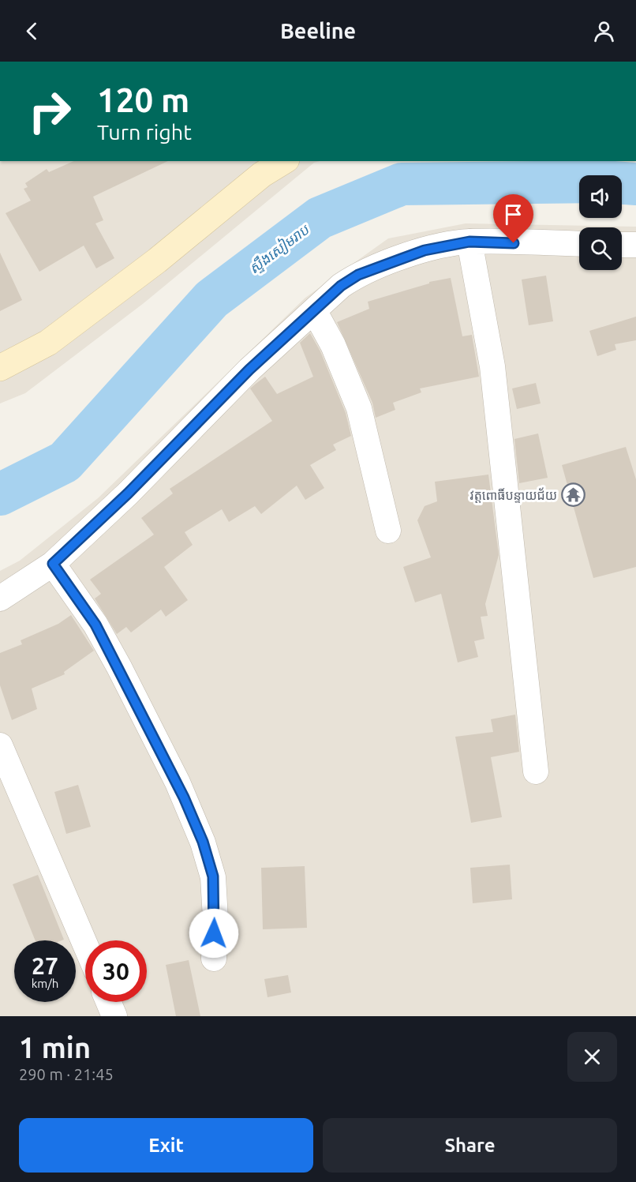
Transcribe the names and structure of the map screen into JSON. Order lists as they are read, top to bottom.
{
  "water": ["ស្ទឹងសៀមរាប"],
  "places": {
    "temple": ["វត្តពោធិ៍បន្ទាយជ័យ"]
  },
  "page": {
    "header": "Beeline",
    "turn": ["120 m", "Turn right"],
    "speed": "27 km/h",
    "limit": "30",
    "heading": ["1 min", "290 m · 21:45"],
    "buttons": ["Exit", "Share"]
  }
}
